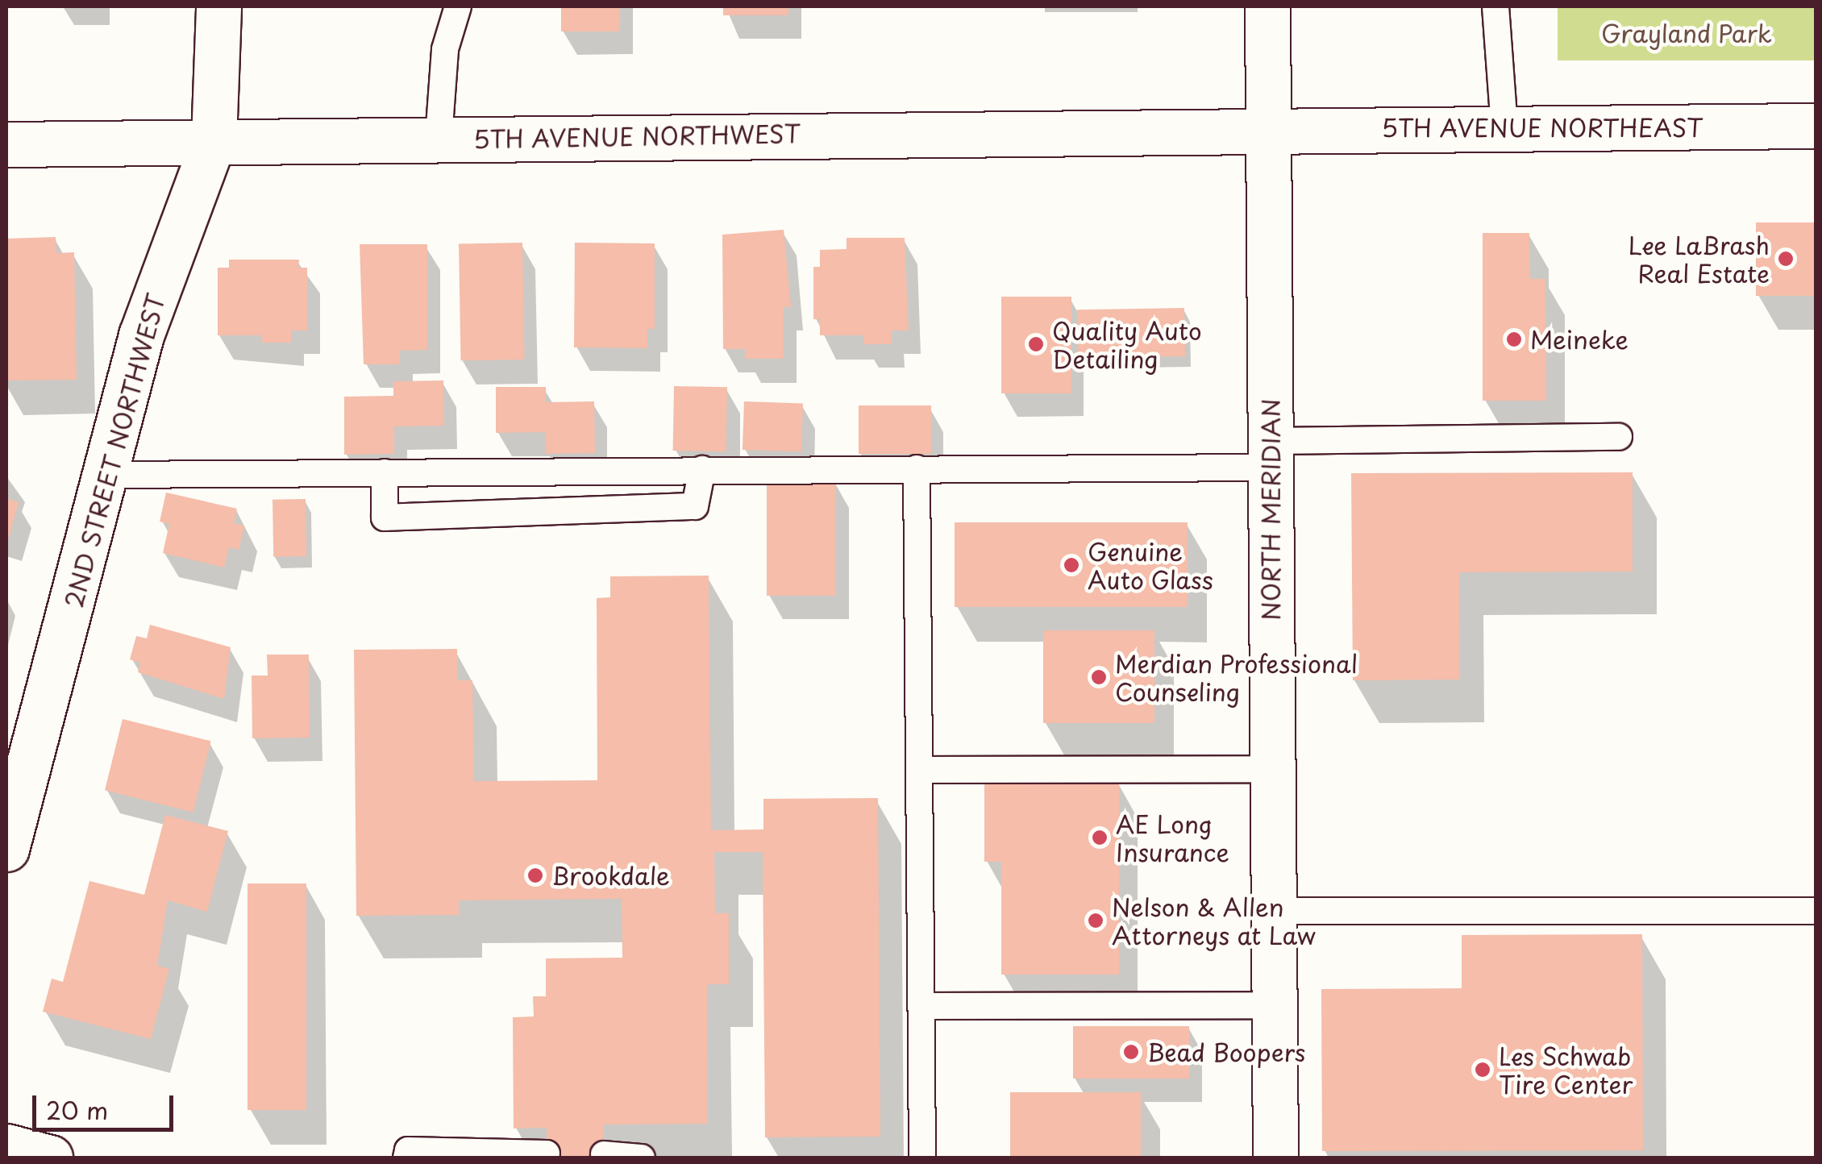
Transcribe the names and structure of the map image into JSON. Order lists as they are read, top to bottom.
{
  "streets": {
    "street": [
      "5TH AVENUE NORTHEAST",
      "5TH AVENUE NORTHWEST",
      "2ND STREET NORTHWEST",
      "NORTH MERIDIAN"
    ]
  },
  "crossings": [
    ["5TH AVENUE NORTHEAST", "5TH AVENUE NORTHWEST"],
    ["5TH AVENUE NORTHEAST", "NORTH MERIDIAN"],
    ["5TH AVENUE NORTHWEST", "2ND STREET NORTHWEST"],
    ["5TH AVENUE NORTHWEST", "NORTH MERIDIAN"]
  ],
  "parks": ["Grayland Park"],
  "places": [
    "Lee LaBrash Real Estate",
    "Meineke",
    "Quality Auto Detailing",
    "Genuine Auto Glass",
    "Merdian Professional Counseling",
    "AE Long Insurance",
    "Brookdale",
    "Nelson & Allen Attorneys at Law",
    "Bead Boopers",
    "Les Schwab Tire Center"
  ],
  "scale_bar": "20 m"
}
